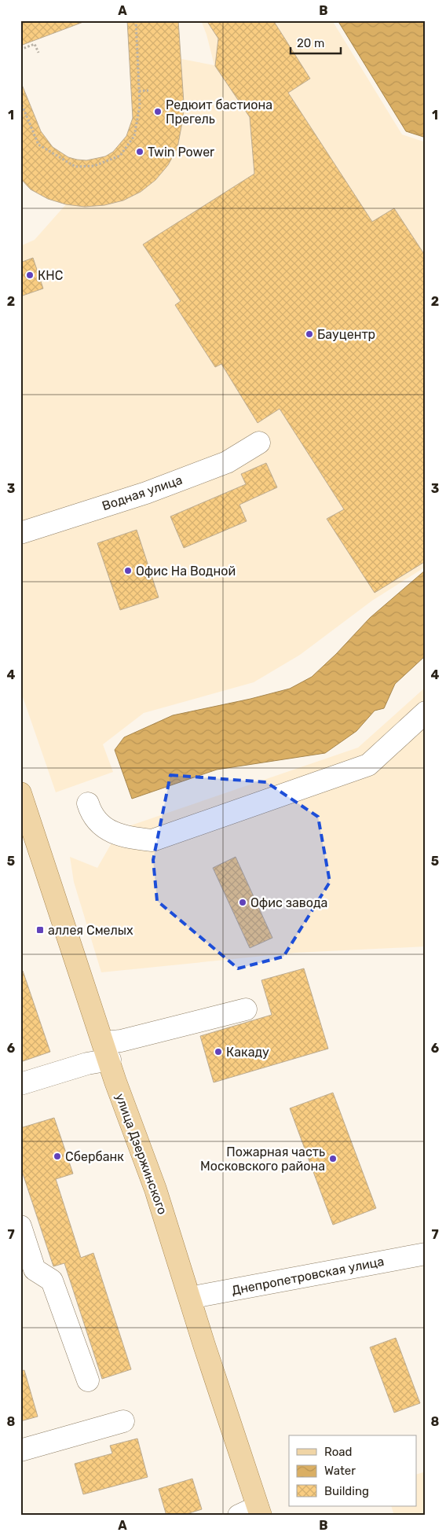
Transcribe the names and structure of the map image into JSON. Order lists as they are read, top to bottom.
{
  "streets": {
    "main road": ["улица Дзержинского"],
    "street": ["Водная улица", "Днепропетровская улица"]
  },
  "crossings": [
    ["улица Дзержинского", "Днепропетровская улица"]
  ],
  "places": {
    "other": [
      "Редюит бастиона Прегель",
      "Twin Power",
      "КНС",
      "Бауцентр",
      "Офис На Водной",
      "Офис завода",
      "Какаду",
      "Сбербанк",
      "Пожарная часть Московского района"
    ],
    "transit": ["аллея Смелых"]
  },
  "legend": ["Road", "Water", "Building"],
  "scale_bar": "20 m",
  "grid": {
    "columns": ["A", "B"],
    "rows": [
      "1",
      "2",
      "3",
      "4",
      "5",
      "6",
      "7",
      "8"
    ]
  }
}
